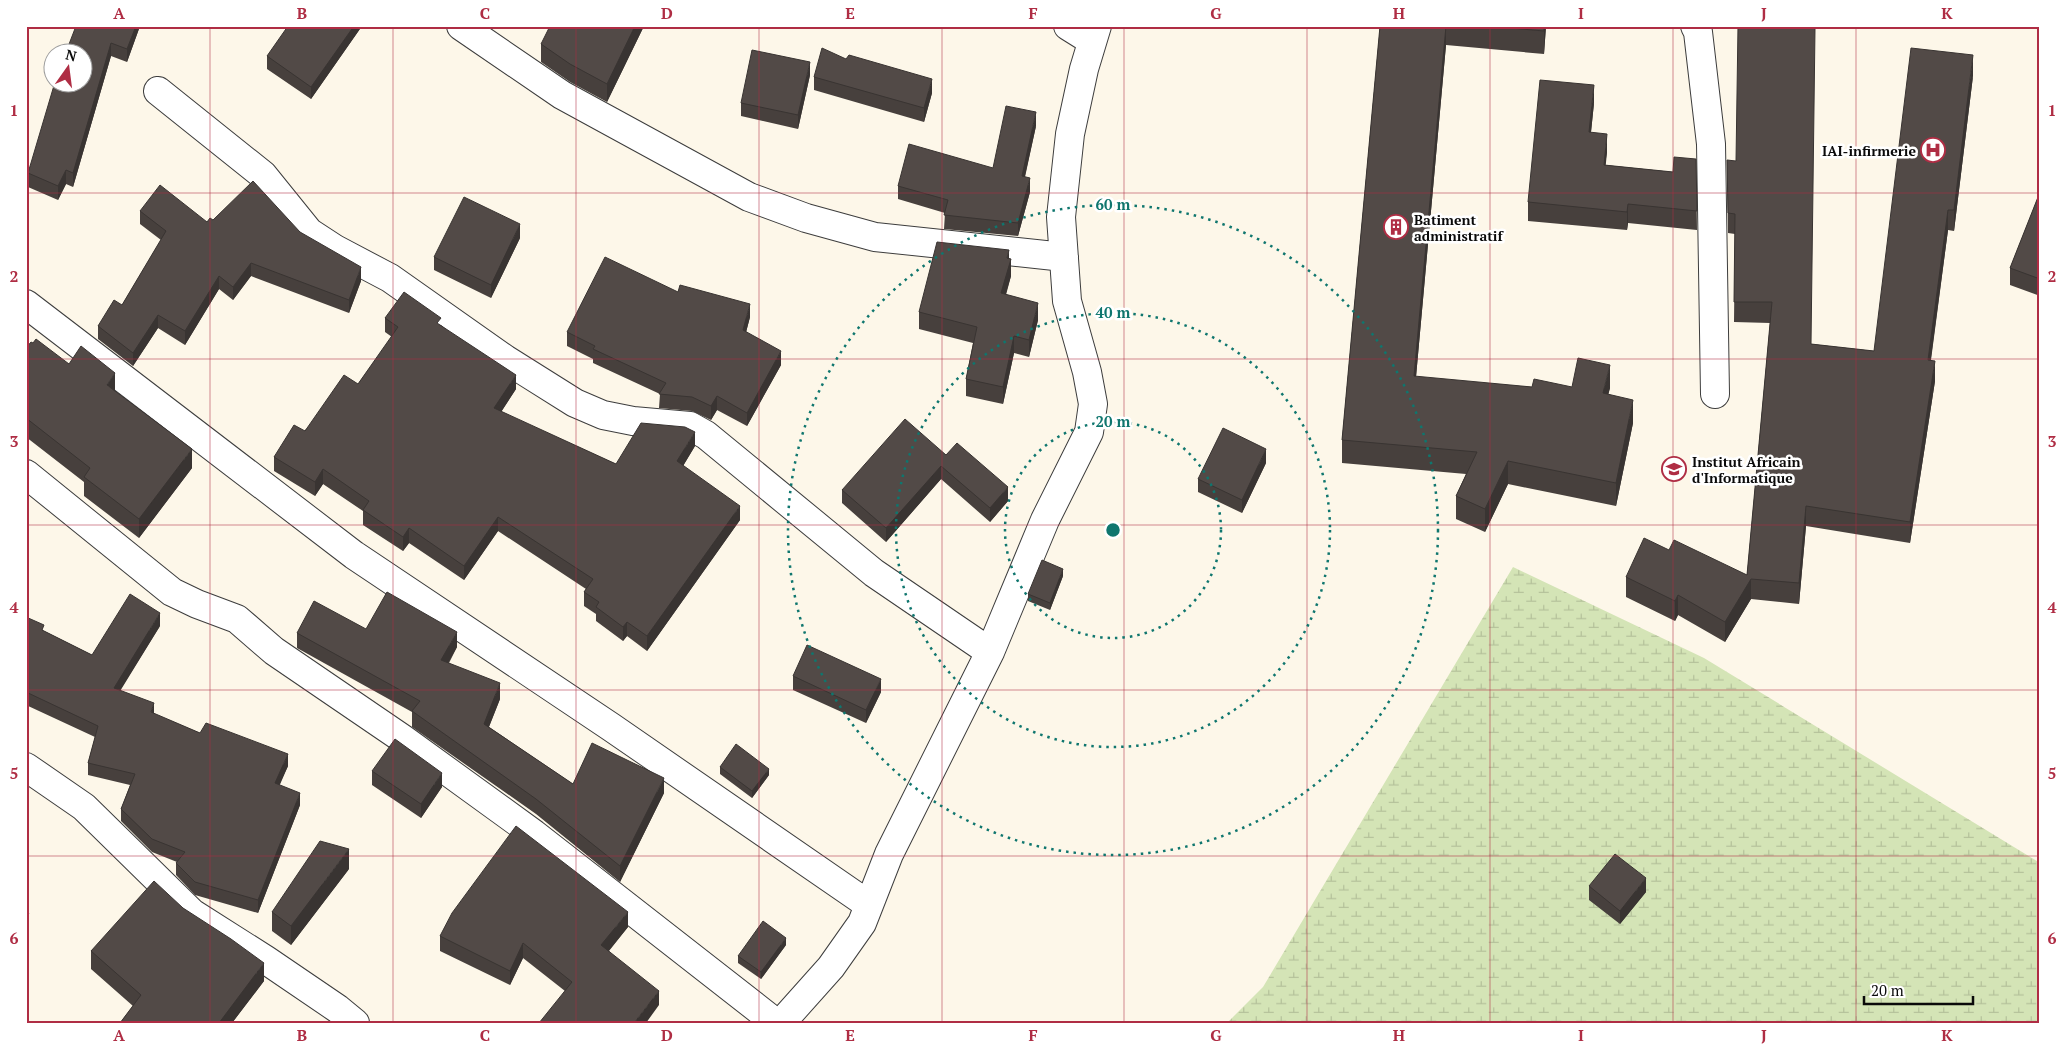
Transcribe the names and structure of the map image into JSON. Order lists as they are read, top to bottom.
{
  "places": {
    "hospital": ["IAI-infirmerie"],
    "building": ["Batiment administratif"],
    "school or university": ["Institut Africain d'Informatique"]
  },
  "scale_bar": "20 m",
  "north": "top",
  "grid": {
    "columns": [
      "A",
      "B",
      "C",
      "D",
      "E",
      "F",
      "G",
      "H",
      "I",
      "J",
      "K"
    ],
    "rows": [
      "1",
      "2",
      "3",
      "4",
      "5",
      "6"
    ]
  },
  "rings": ["60 m", "40 m", "20 m"]
}
